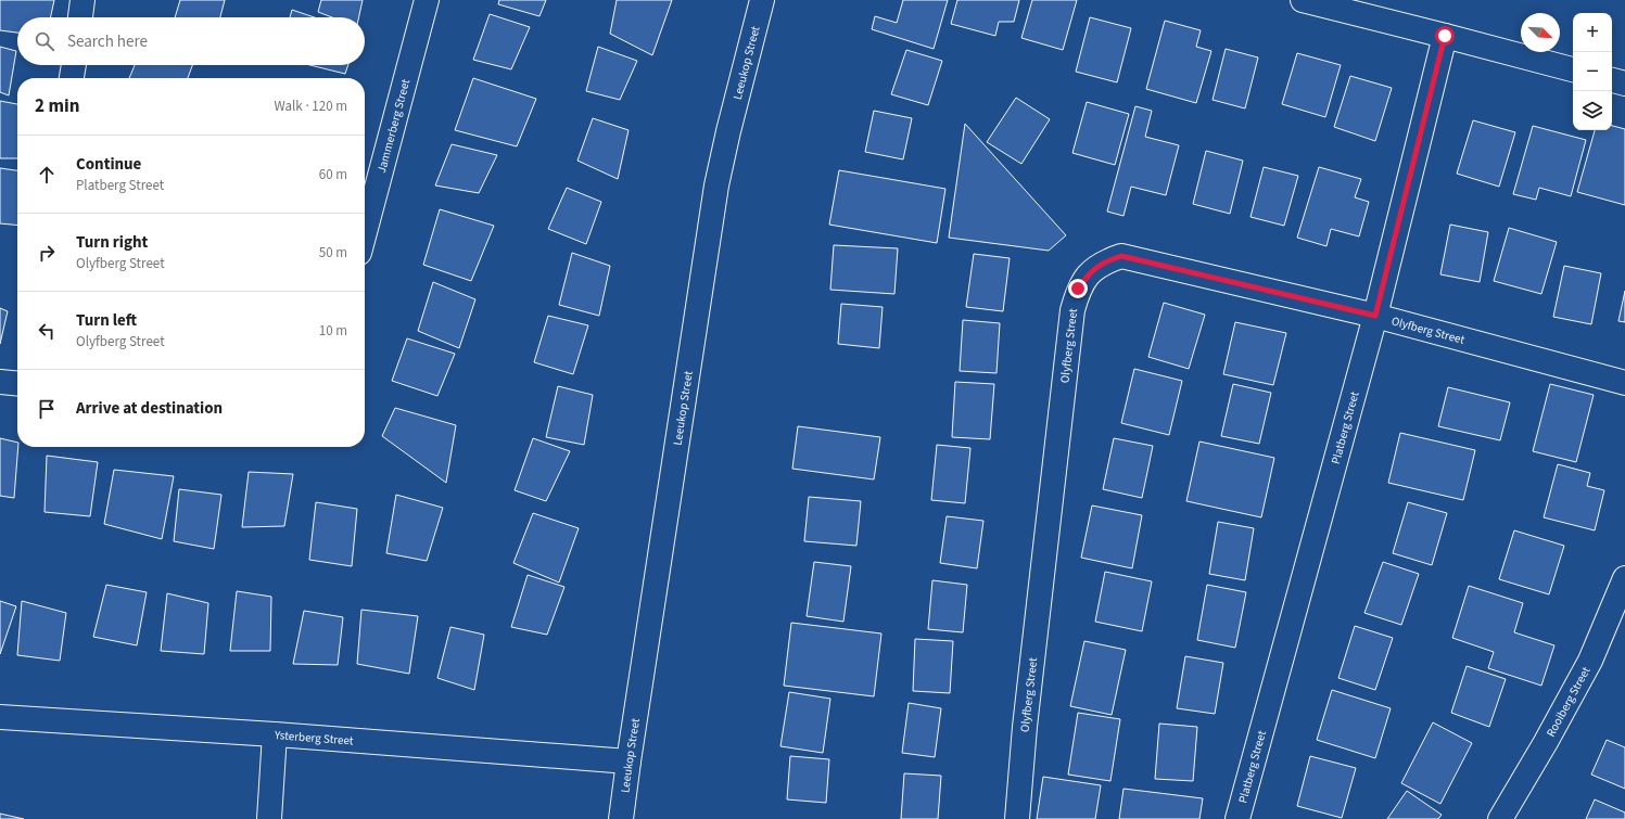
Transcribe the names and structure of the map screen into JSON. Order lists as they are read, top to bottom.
{
  "streets": {
    "street": [
      "Leeukop Street",
      "Jammerberg Street",
      "Olyfberg Street",
      "Platberg Street",
      "Rooiberg Street",
      "Ysterberg Street"
    ]
  },
  "crossings": [
    ["Leeukop Street", "Ysterberg Street"],
    ["Olyfberg Street", "Platberg Street"]
  ],
  "north": "bottom right",
  "page": {
    "map_buttons": ["+", "−"],
    "search": "Search here",
    "heading": ["2 min", "Walk · 120 m"],
    "list": [
      ["Continue", "Platberg Street", "60 m"],
      ["Turn right", "Olyfberg Street", "50 m"],
      ["Turn left", "Olyfberg Street", "10 m"],
      "Arrive at destination"
    ]
  }
}
